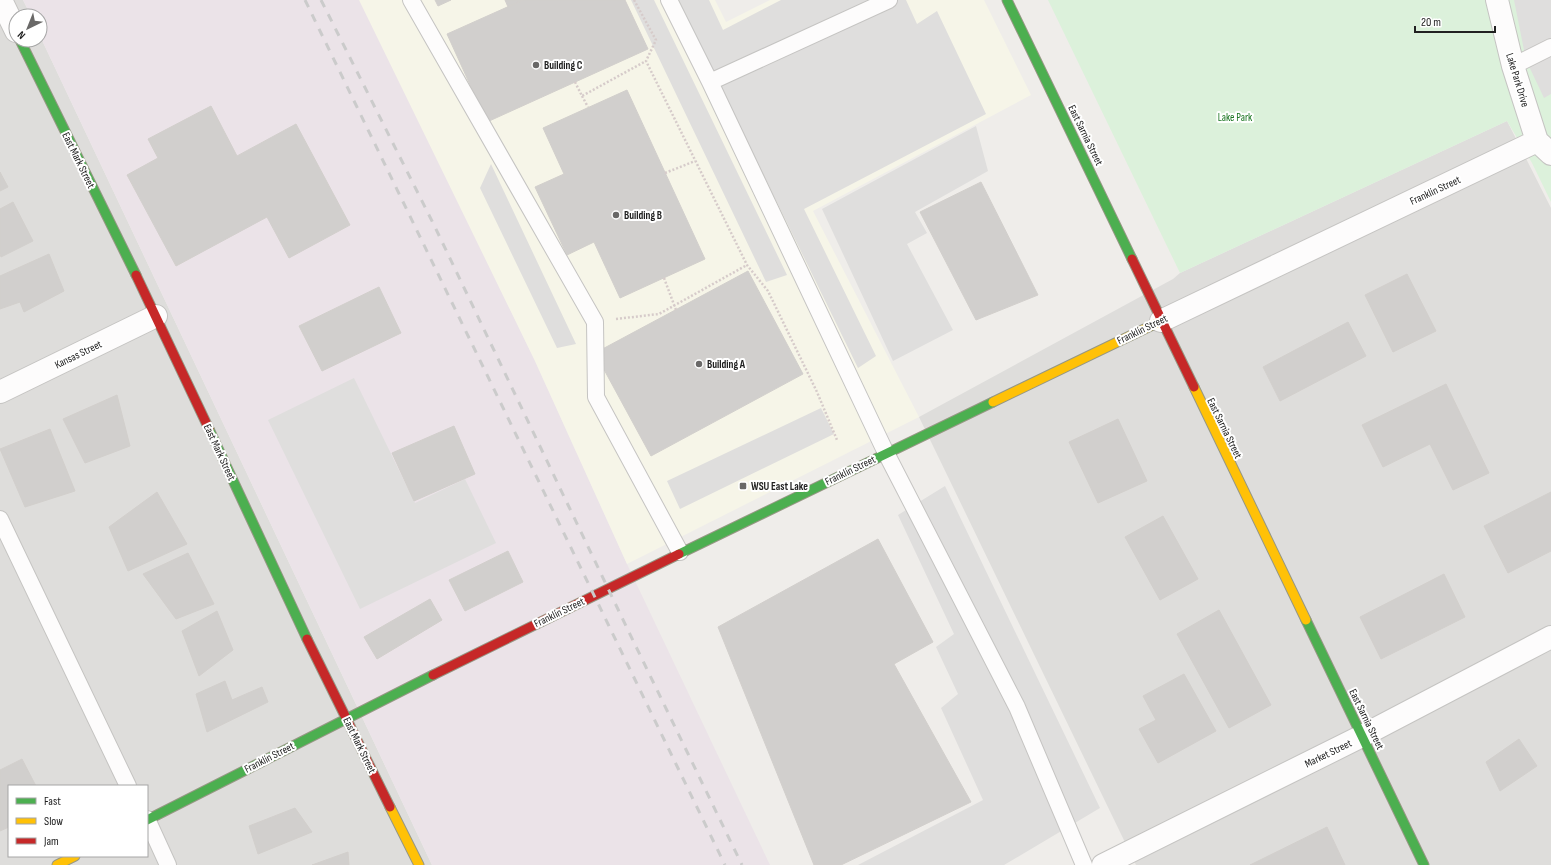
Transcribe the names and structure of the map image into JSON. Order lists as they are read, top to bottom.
{
  "streets": {
    "street": [
      "Lake Park Drive",
      "East Sarnia Street",
      "East Mark Street",
      "Franklin Street",
      "Kansas Street",
      "Market Street"
    ]
  },
  "crossings": [
    ["Lake Park Drive", "Franklin Street"],
    ["East Sarnia Street", "Franklin Street"],
    ["East Sarnia Street", "Market Street"],
    ["East Mark Street", "Franklin Street"],
    ["East Mark Street", "Kansas Street"]
  ],
  "parks": ["Lake Park"],
  "places": {
    "other": ["Building C", "Building B", "Building A"],
    "transit": ["WSU East Lake"]
  },
  "legend": ["Fast", "Slow", "Jam"],
  "scale_bar": "20 m",
  "north": "bottom left"
}
